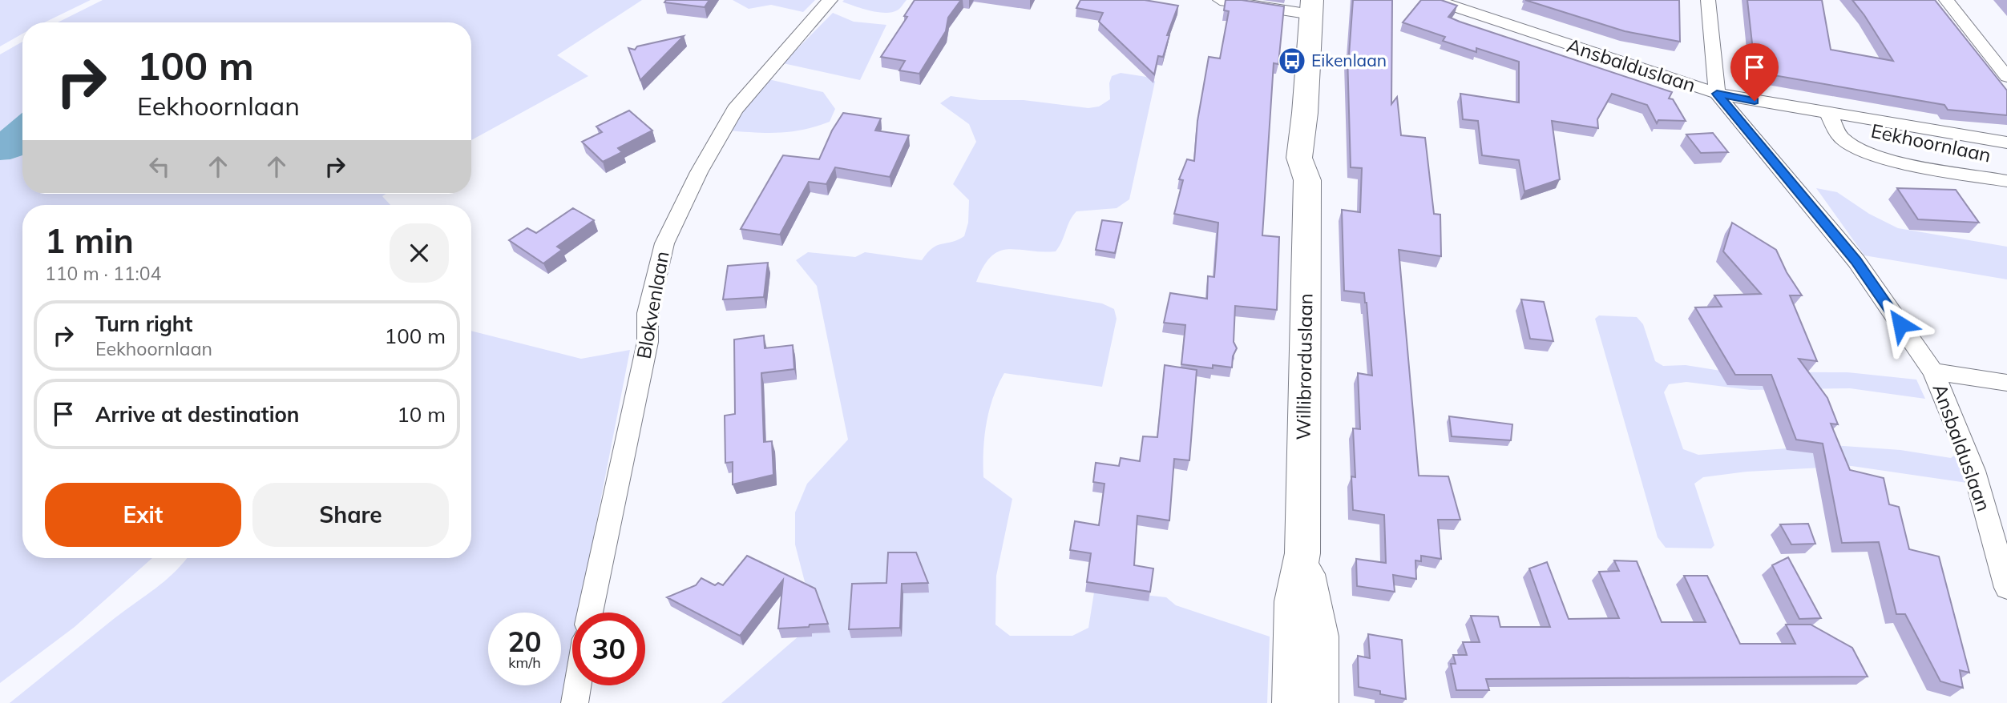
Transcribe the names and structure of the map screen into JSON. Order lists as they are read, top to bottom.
{
  "streets": {
    "main road": ["Willibrorduslaan"],
    "street": ["Ansbalduslaan", "Eekhoornlaan", "Blokvenlaan"]
  },
  "crossings": [
    ["Ansbalduslaan", "Eekhoornlaan"]
  ],
  "places": {
    "bus stop": ["Eikenlaan"]
  },
  "page": {
    "turn": ["100 m", "Eekhoornlaan"],
    "heading": ["1 min", "110 m · 11:04"],
    "list": [
      {
        "name": "Turn right",
        "note": "Eekhoornlaan",
        "value": "100 m"
      },
      {
        "name": "Arrive at destination",
        "value": "10 m"
      }
    ],
    "buttons": ["Exit", "Share"],
    "speed": "20 km/h",
    "limit": "30"
  }
}
